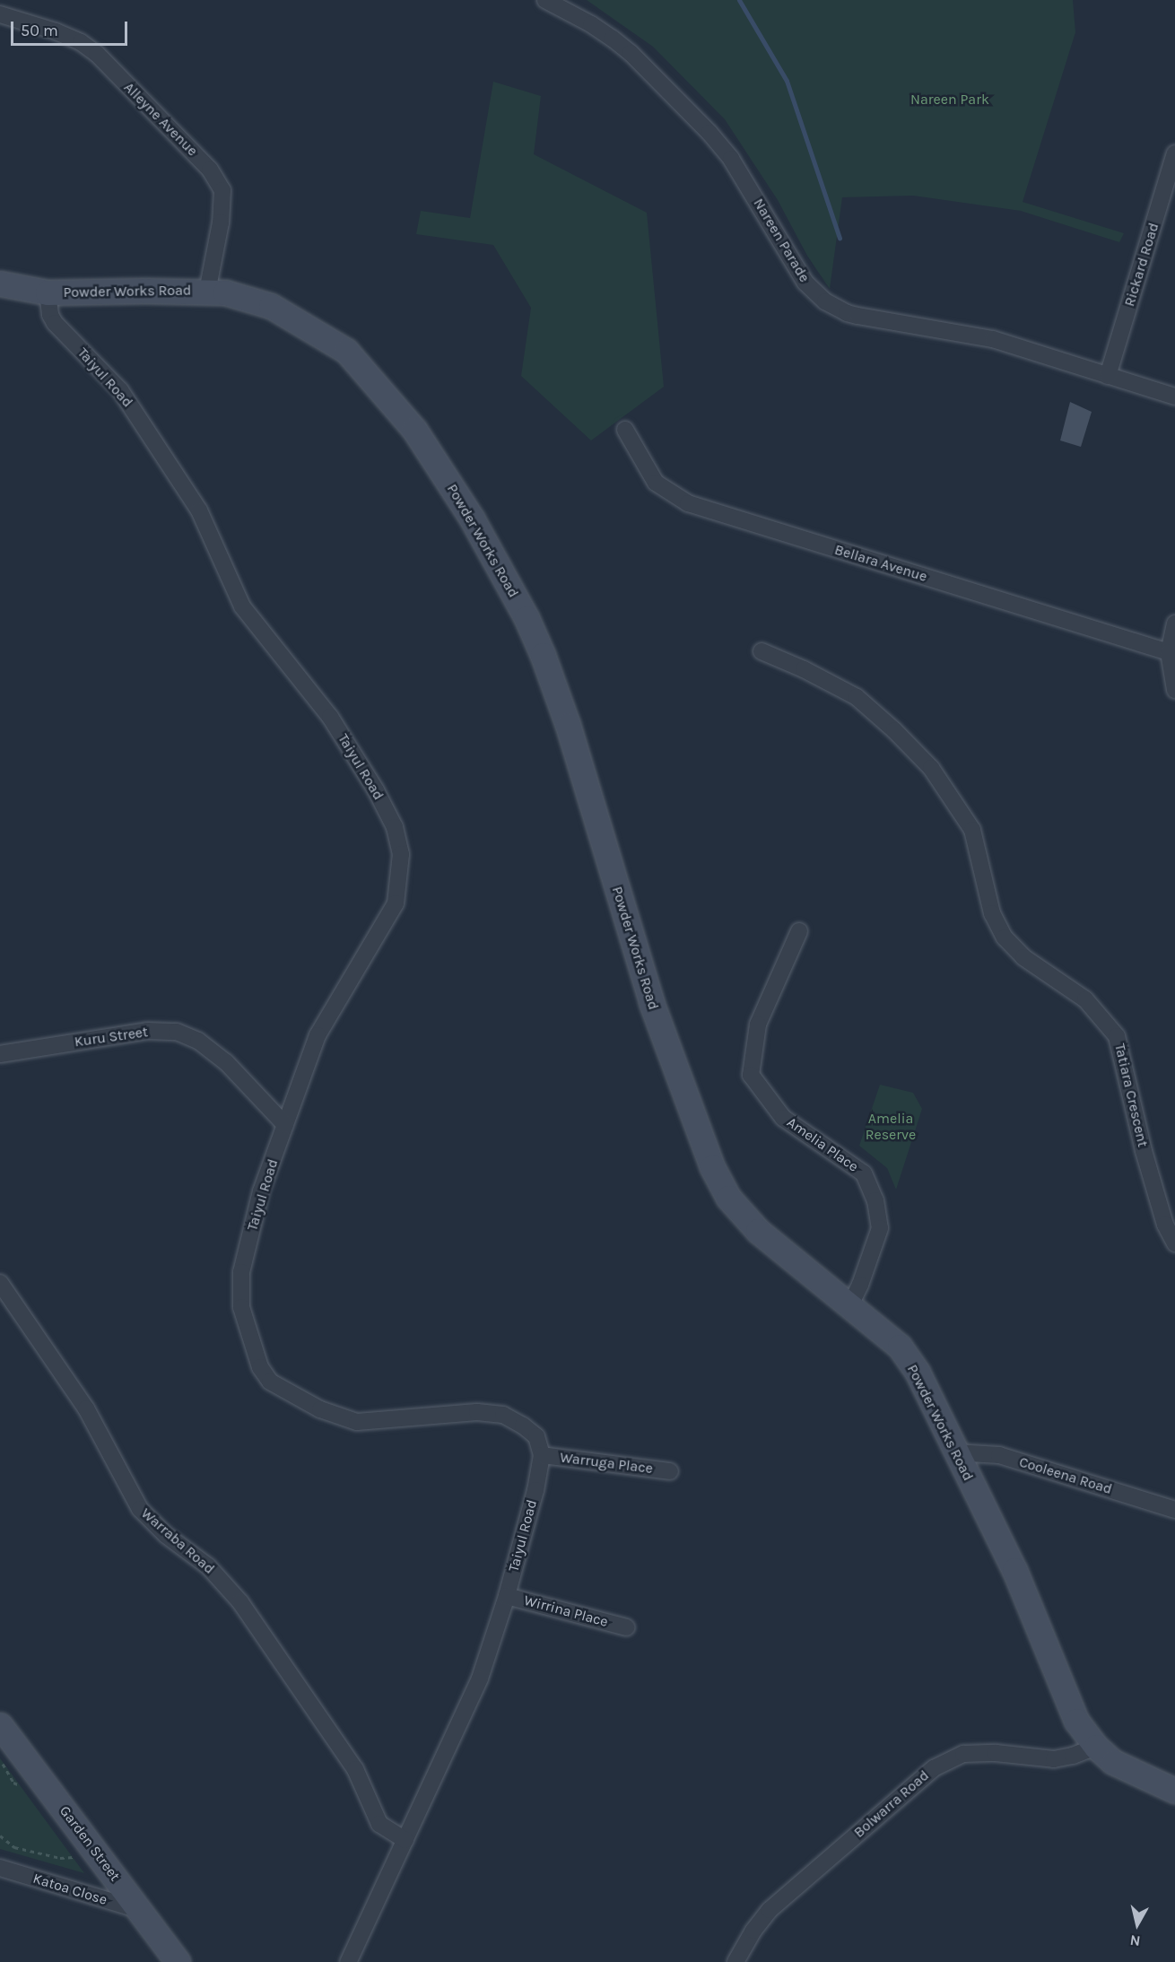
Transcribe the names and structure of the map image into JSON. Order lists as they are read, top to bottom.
{
  "streets": {
    "main road": ["Powder Works Road", "Garden Street"],
    "street": [
      "Alleyne Avenue",
      "Nareen Parade",
      "Rickard Road",
      "Taiyul Road",
      "Bellara Avenue",
      "Kuru Street",
      "Tatiara Crescent",
      "Amelia Place",
      "Warruga Place",
      "Cooleena Road",
      "Warraba Road",
      "Wirrina Place",
      "Bolwarra Road",
      "Katoa Close"
    ]
  },
  "crossings": [
    ["Alleyne Avenue", "Powder Works Road"],
    ["Nareen Parade", "Rickard Road"],
    ["Powder Works Road", "Taiyul Road"],
    ["Powder Works Road", "Amelia Place"],
    ["Powder Works Road", "Cooleena Road"],
    ["Powder Works Road", "Bolwarra Road"],
    ["Taiyul Road", "Kuru Street"],
    ["Taiyul Road", "Warruga Place"],
    ["Taiyul Road", "Warraba Road"],
    ["Taiyul Road", "Wirrina Place"],
    ["Garden Street", "Katoa Close"]
  ],
  "parks": ["Nareen Park", "Amelia Reserve"],
  "scale_bar": "50 m",
  "north": "bottom"
}
